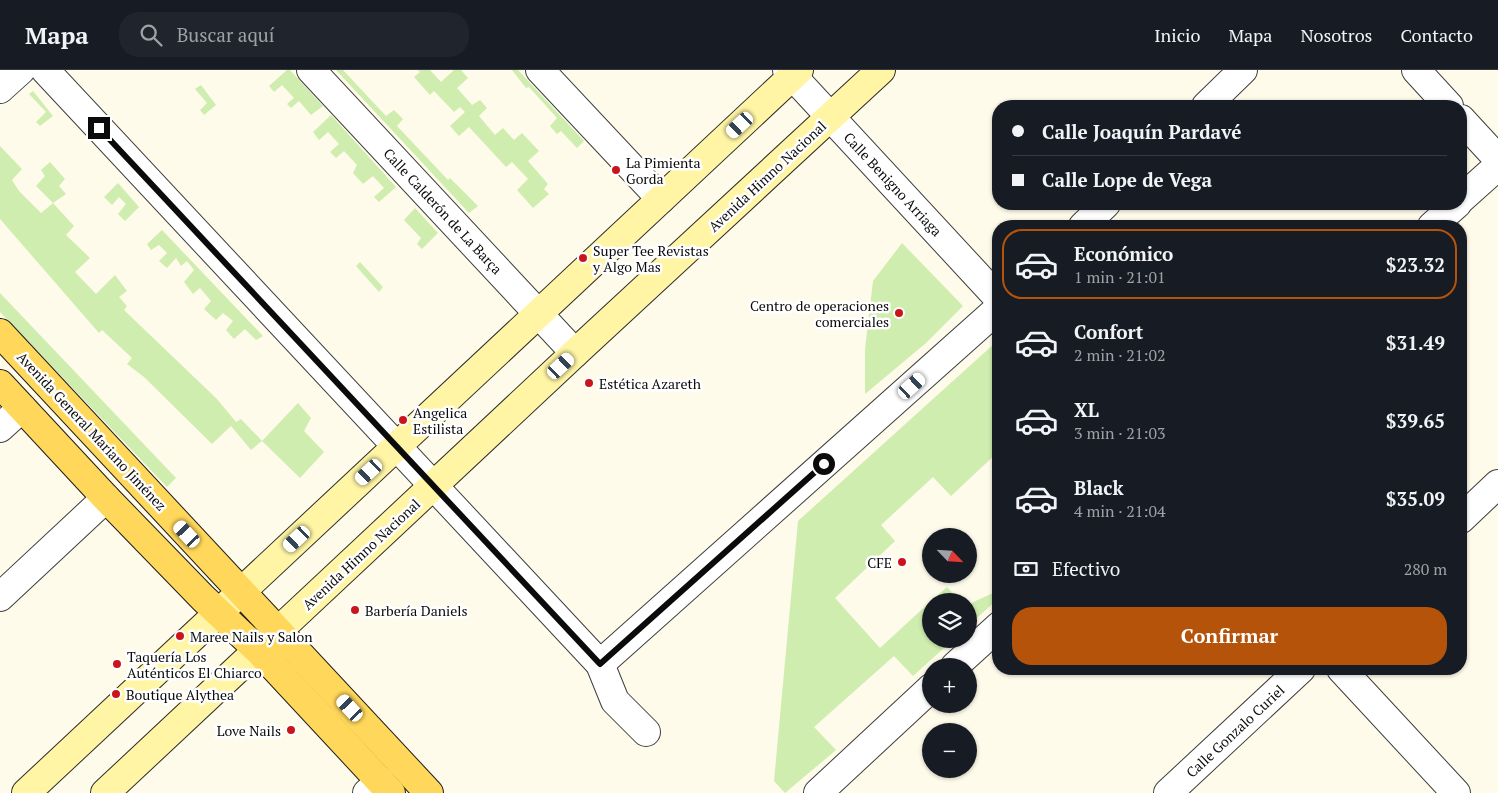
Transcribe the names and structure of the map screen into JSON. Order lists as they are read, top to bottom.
{
  "streets": {
    "main road": ["Avenida Himno Nacional", "Avenida General Mariano Jiménez"],
    "street": ["Calle Benigno Arriaga", "Calle Calderón de La Barça", "Calle Gonzalo Curiel"]
  },
  "crossings": [
    ["Avenida Himno Nacional", "Calle Benigno Arriaga"],
    ["Avenida Himno Nacional", "Calle Calderón de La Barça"],
    ["Avenida Himno Nacional", "Avenida General Mariano Jiménez"]
  ],
  "places": [
    "La Pimienta Gorda",
    "Super Tee Revistas y Algo Mas",
    "Centro de operaciones comerciales",
    "Estética Azareth",
    "Angelica Estilista",
    "CFE",
    "Barbería Daniels",
    "Maree Nails y Salon",
    "Taquería Los Auténticos El Chiarco",
    "Boutique Alythea",
    "Love Nails"
  ],
  "north": "bottom right",
  "page": {
    "header": "Mapa",
    "search": "Buscar aquí",
    "nav": [
      "Inicio",
      "Mapa",
      "Nosotros",
      "Contacto"
    ],
    "banner": ["Calle Joaquín Pardavé", "Calle Lope de Vega"],
    "list": [
      {
        "name": "Económico",
        "note": "1 min · 21:01",
        "value": "$23.32"
      },
      {
        "name": "Confort",
        "note": "2 min · 21:02",
        "value": "$31.49"
      },
      {
        "name": "XL",
        "note": "3 min · 21:03",
        "value": "$39.65"
      },
      {
        "name": "Black",
        "note": "4 min · 21:04",
        "value": "$35.09"
      }
    ],
    "map_buttons": ["+", "−"],
    "pay": ["Efectivo", "280 m"],
    "buttons": "Confirmar"
  }
}
